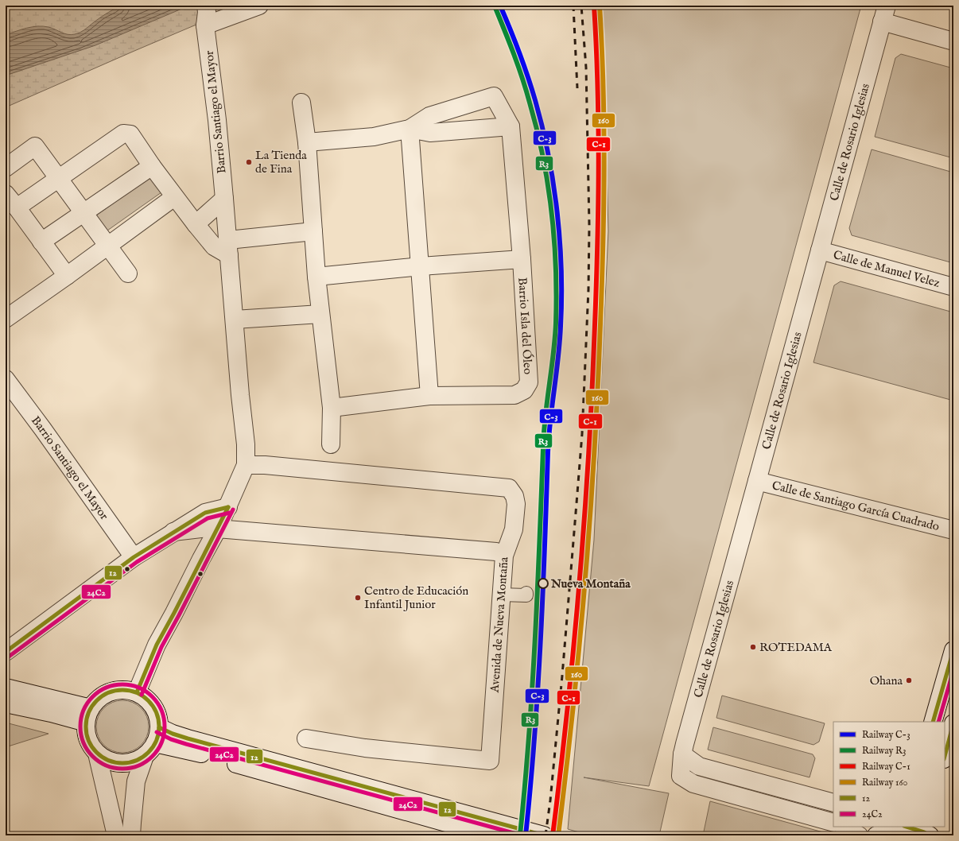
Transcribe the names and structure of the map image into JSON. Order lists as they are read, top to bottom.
{
  "streets": {
    "street": [
      "Barrio Santiago el Mayor",
      "Calle de Rosario Iglesias",
      "Calle de Manuel Velez",
      "Barrio Isla del Óleo",
      "Calle de Santiago García Cuadrado",
      "Avenida de Nueva Montaña"
    ]
  },
  "crossings": [
    ["Barrio Santiago el Mayor", "Avenida de Nueva Montaña"],
    ["Calle de Rosario Iglesias", "Calle de Manuel Velez"],
    ["Calle de Rosario Iglesias", "Calle de Santiago García Cuadrado"]
  ],
  "places": [
    "La Tienda de Fina",
    "Nueva Montaña",
    "Centro de Educación Infantil Junior",
    "ROTEDAMA",
    "Ohana"
  ],
  "lines": [
    "rail line C-3",
    "rail line C-1",
    "rail line 160",
    "rail line R3",
    "transit line 12",
    "transit line 24C2"
  ],
  "legend": [
    "Railway C-3",
    "Railway R3",
    "Railway C-1",
    "Railway 160",
    "12",
    "24C2"
  ]
}
